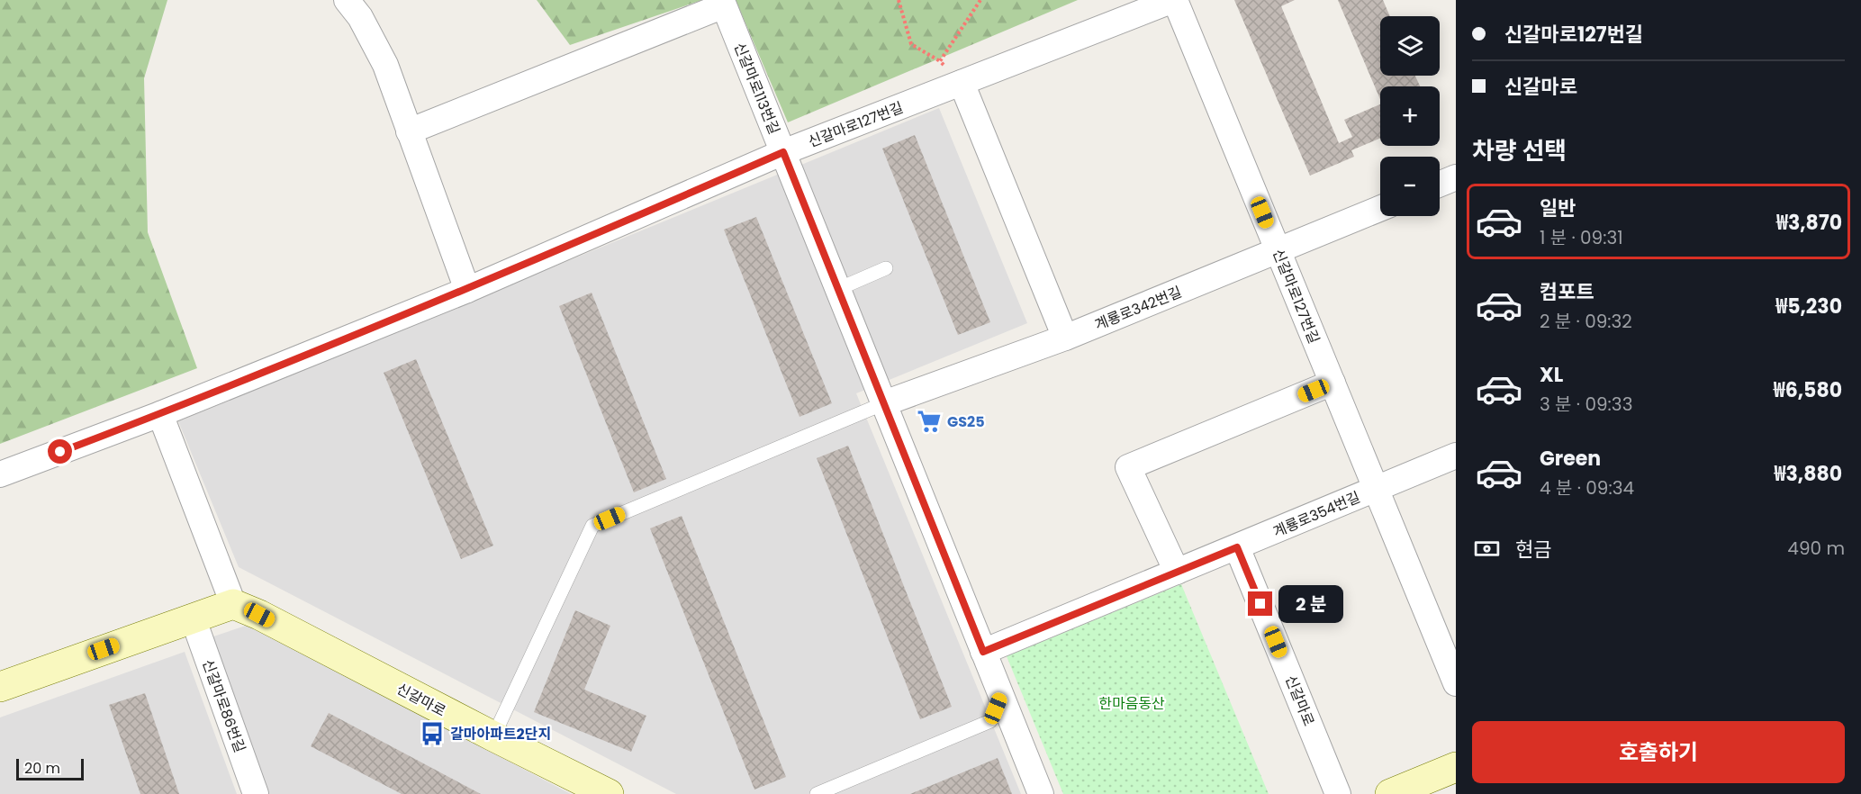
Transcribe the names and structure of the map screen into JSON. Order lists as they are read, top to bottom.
{
  "streets": {
    "street": [
      "신갈마로113번길",
      "신갈마로127번길",
      "계룡로342번길",
      "계룡로354번길",
      "신갈마로",
      "신갈마로86번길"
    ]
  },
  "crossings": [
    ["신갈마로113번길", "신갈마로127번길"],
    ["신갈마로113번길", "계룡로342번길"],
    ["신갈마로113번길", "계룡로354번길"],
    ["신갈마로127번길", "계룡로342번길"],
    ["신갈마로127번길", "계룡로354번길"],
    ["계룡로354번길", "신갈마로"]
  ],
  "parks": ["한마음동산"],
  "places": {
    "supermarket": ["GS25"],
    "bus stop": ["갈마아파트2단지"]
  },
  "scale_bar": "20 m",
  "page": {
    "banner": ["신갈마로127번길", "신갈마로"],
    "map_buttons": ["+", "−"],
    "heading": "차량 선택",
    "list": [
      {
        "name": "일반",
        "note": "1 분 · 09:31",
        "value": "₩3,870"
      },
      {
        "name": "컴포트",
        "note": "2 분 · 09:32",
        "value": "₩5,230"
      },
      {
        "name": "XL",
        "note": "3 분 · 09:33",
        "value": "₩6,580"
      },
      {
        "name": "Green",
        "note": "4 분 · 09:34",
        "value": "₩3,880"
      }
    ],
    "pay": ["현금", "490 m"],
    "bubble": "2 분",
    "buttons": "호출하기",
    "scale": "20 m"
  }
}
